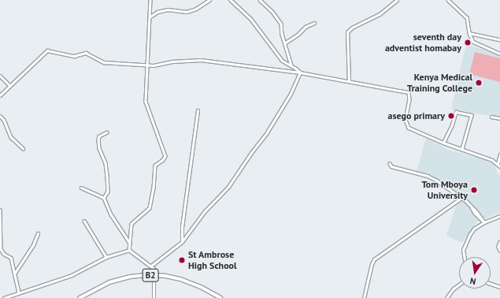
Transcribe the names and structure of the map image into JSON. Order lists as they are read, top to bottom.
{
  "streets": {
    "highway": ["B2"]
  },
  "places": [
    "seventh day adventist homabay",
    "Kenya Medical Training College",
    "asego primary",
    "Tom Mboya University",
    "St Ambrose High School"
  ],
  "north": "bottom"
}
